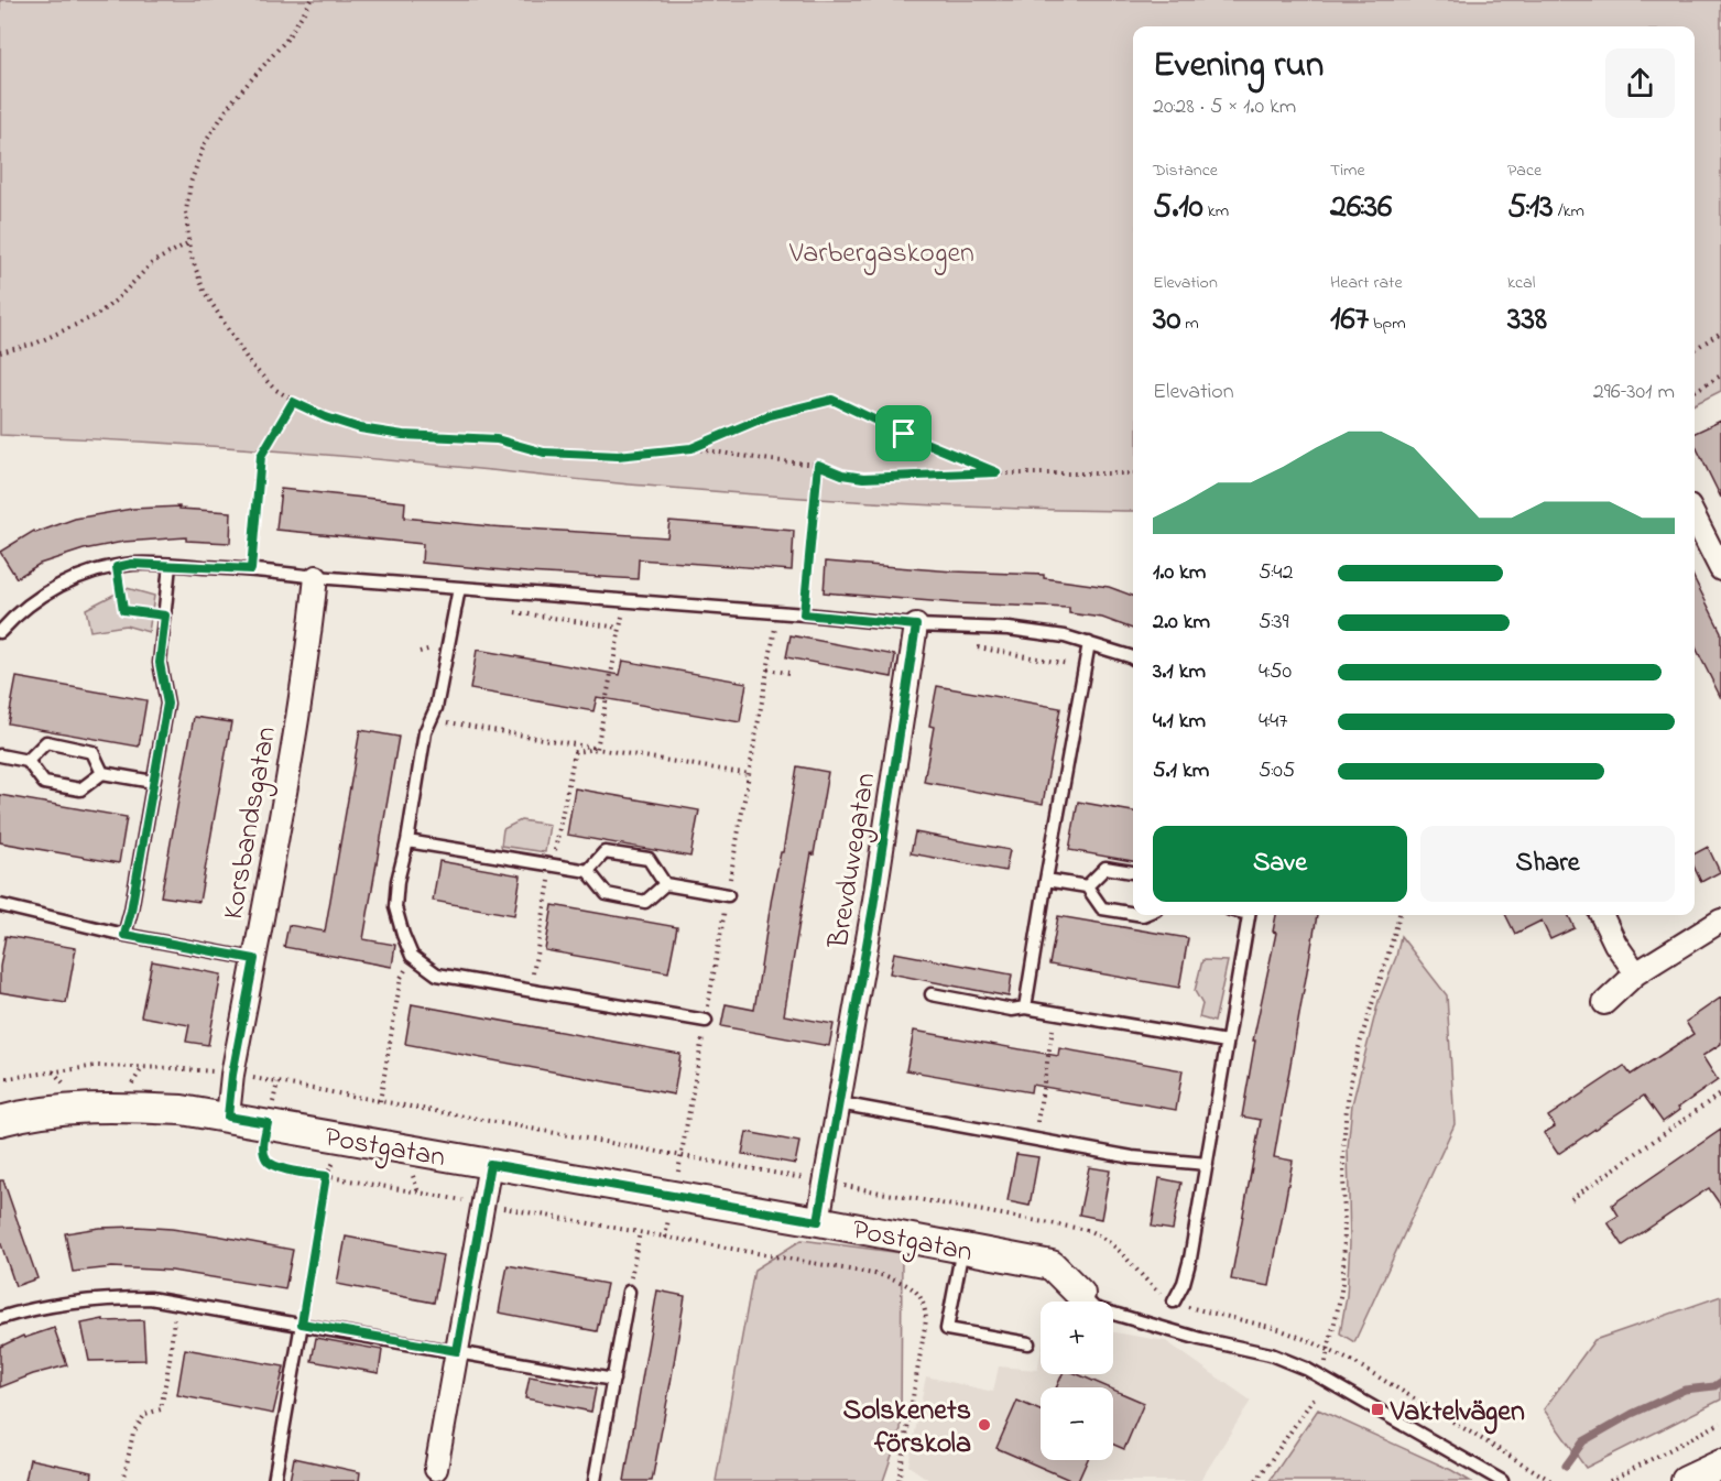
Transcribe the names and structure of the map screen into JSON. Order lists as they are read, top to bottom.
{
  "streets": {
    "street": ["Korsbandsgatan", "Brevduvegatan", "Postgatan"]
  },
  "crossings": [
    ["Korsbandsgatan", "Postgatan"],
    ["Brevduvegatan", "Postgatan"]
  ],
  "parks": ["Varbergaskogen"],
  "places": {
    "transit": ["Vaktelvägen"],
    "other": ["Solskenets förskola"]
  },
  "page": {
    "heading": ["Evening run", "20:28 · 5 × 1.0 km"],
    "stats": [
      ["Distance", "5.10 km"],
      ["Time", "26:36"],
      ["Pace", "5:13 /km"],
      ["Elevation", "30 m"],
      ["Heart rate", "167 bpm"],
      ["kcal", "338"]
    ],
    "chart": ["Elevation", "296–301 m"],
    "list": [
      {
        "name": "1.0 km",
        "note": "5:42"
      },
      {
        "name": "2.0 km",
        "note": "5:39"
      },
      {
        "name": "3.1 km",
        "note": "4:50"
      },
      {
        "name": "4.1 km",
        "note": "4:47"
      },
      {
        "name": "5.1 km",
        "note": "5:05"
      }
    ],
    "buttons": ["Save", "Share"],
    "map_buttons": ["+", "−"]
  }
}
